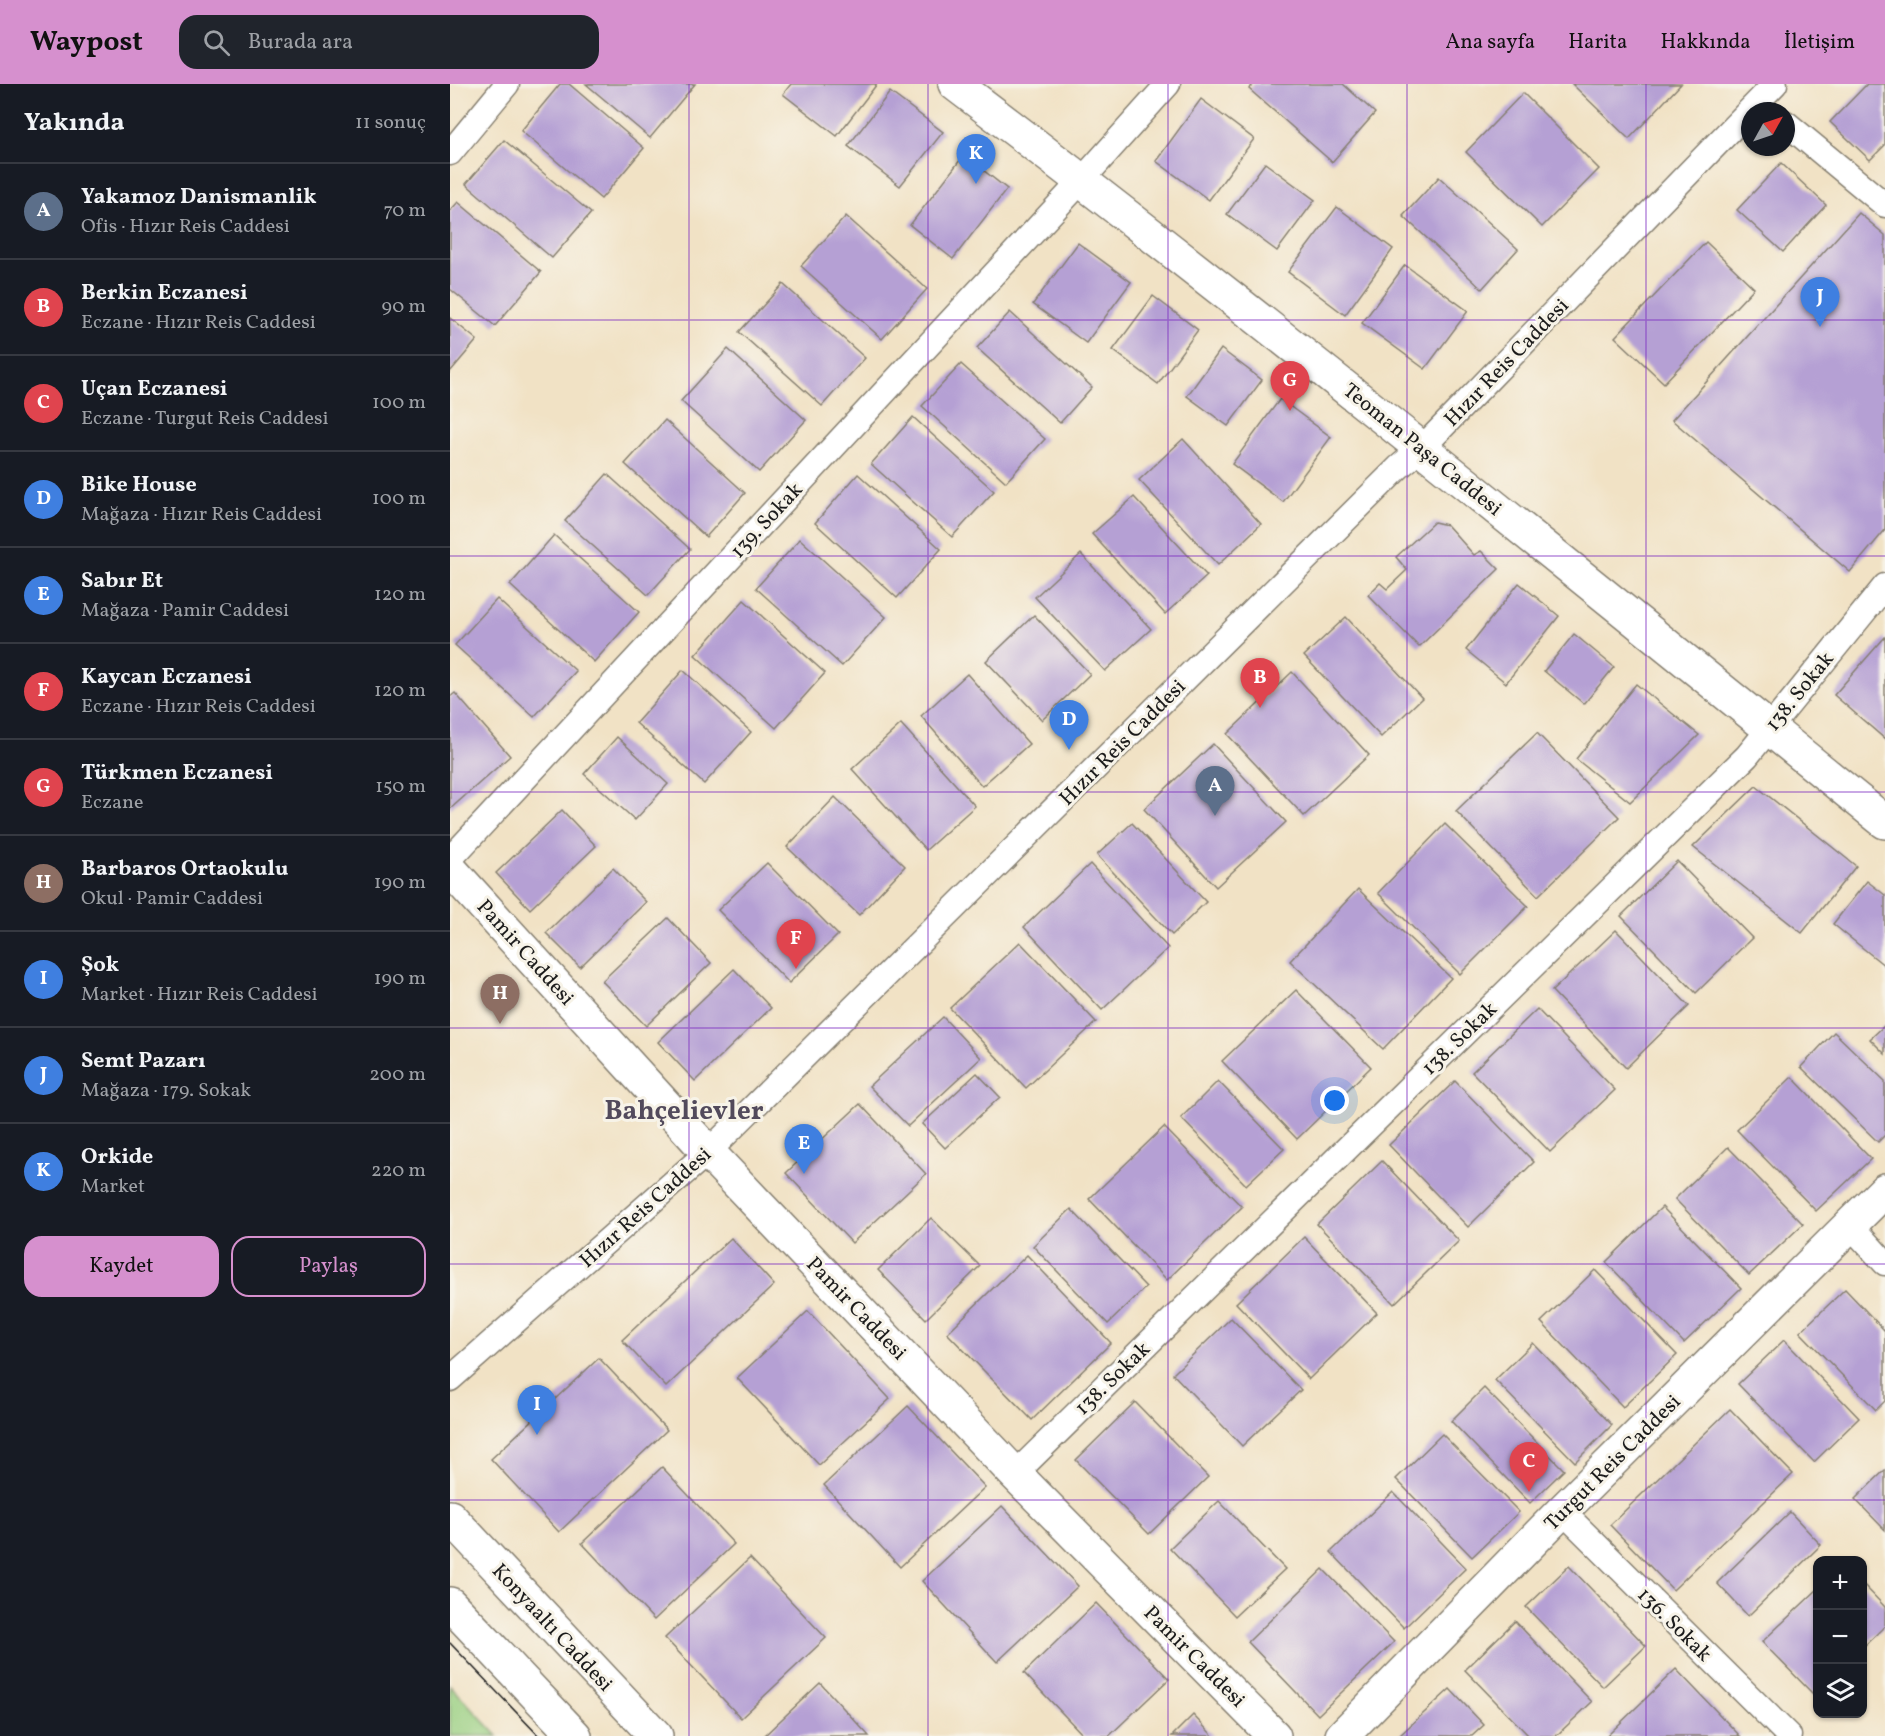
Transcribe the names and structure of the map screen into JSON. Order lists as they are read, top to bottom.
{
  "streets": {
    "street": [
      "Hızır Reis Caddesi",
      "Teoman Paşa Caddesi",
      "139. Sokak",
      "138. Sokak",
      "Pamir Caddesi",
      "Turgut Reis Caddesi",
      "136. Sokak",
      "Konyaaltı Caddesi"
    ]
  },
  "crossings": [
    ["Hızır Reis Caddesi", "Teoman Paşa Caddesi"],
    ["Hızır Reis Caddesi", "Pamir Caddesi"],
    ["Teoman Paşa Caddesi", "139. Sokak"],
    ["Teoman Paşa Caddesi", "138. Sokak"],
    ["138. Sokak", "Pamir Caddesi"],
    ["Turgut Reis Caddesi", "136. Sokak"]
  ],
  "districts": ["Bahçelievler"],
  "north": "top right",
  "page": {
    "header": "Waypost",
    "search": "Burada ara",
    "nav": [
      "Ana sayfa",
      "Harita",
      "Hakkında",
      "İletişim"
    ],
    "heading": ["Yakında", "11 sonuç"],
    "pins": [
      "K",
      "J",
      "G",
      "B",
      "D",
      "A",
      "F",
      "H",
      "E",
      "I",
      "C"
    ],
    "list": [
      {
        "mark": "A",
        "name": "Yakamoz Danismanlik",
        "note": "Ofis · Hızır Reis Caddesi",
        "value": "70 m"
      },
      {
        "mark": "B",
        "name": "Berkin Eczanesi",
        "note": "Eczane · Hızır Reis Caddesi",
        "value": "90 m"
      },
      {
        "mark": "C",
        "name": "Uçan Eczanesi",
        "note": "Eczane · Turgut Reis Caddesi",
        "value": "100 m"
      },
      {
        "mark": "D",
        "name": "Bike House",
        "note": "Mağaza · Hızır Reis Caddesi",
        "value": "100 m"
      },
      {
        "mark": "E",
        "name": "Sabır Et",
        "note": "Mağaza · Pamir Caddesi",
        "value": "120 m"
      },
      {
        "mark": "F",
        "name": "Kaycan Eczanesi",
        "note": "Eczane · Hızır Reis Caddesi",
        "value": "120 m"
      },
      {
        "mark": "G",
        "name": "Türkmen Eczanesi",
        "note": "Eczane",
        "value": "150 m"
      },
      {
        "mark": "H",
        "name": "Barbaros Ortaokulu",
        "note": "Okul · Pamir Caddesi",
        "value": "190 m"
      },
      {
        "mark": "I",
        "name": "Şok",
        "note": "Market · Hızır Reis Caddesi",
        "value": "190 m"
      },
      {
        "mark": "J",
        "name": "Semt Pazarı",
        "note": "Mağaza · 179. Sokak",
        "value": "200 m"
      },
      {
        "mark": "K",
        "name": "Orkide",
        "note": "Market",
        "value": "220 m"
      }
    ],
    "buttons": ["Kaydet", "Paylaş"],
    "map_buttons": ["+", "−"]
  }
}
